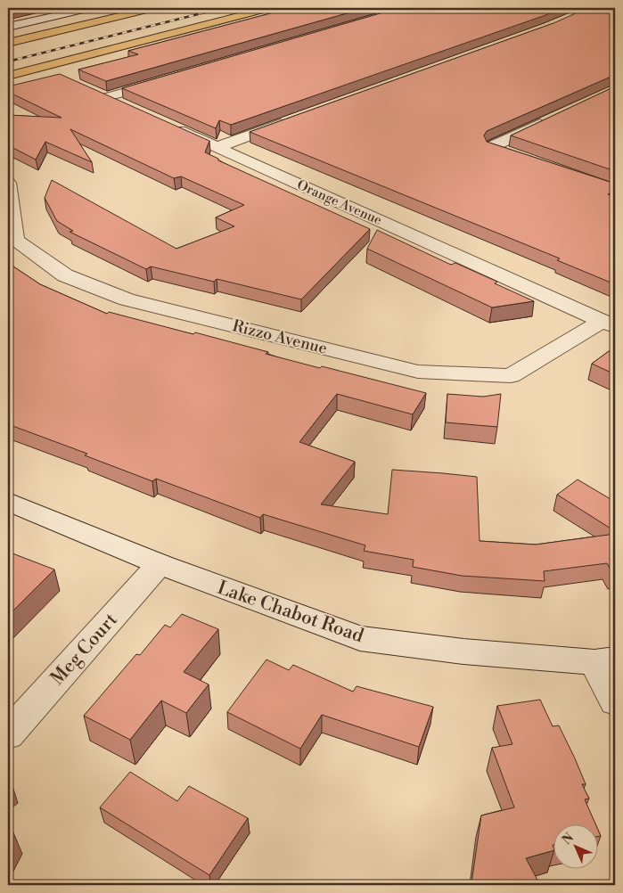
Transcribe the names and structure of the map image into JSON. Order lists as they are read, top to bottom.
{
  "streets": {
    "street": [
      "Orange Avenue",
      "Rizzo Avenue",
      "Lake Chabot Road",
      "Meg Court"
    ]
  },
  "crossings": [
    ["Orange Avenue", "Rizzo Avenue"],
    ["Lake Chabot Road", "Meg Court"]
  ],
  "north": "top left"
}
